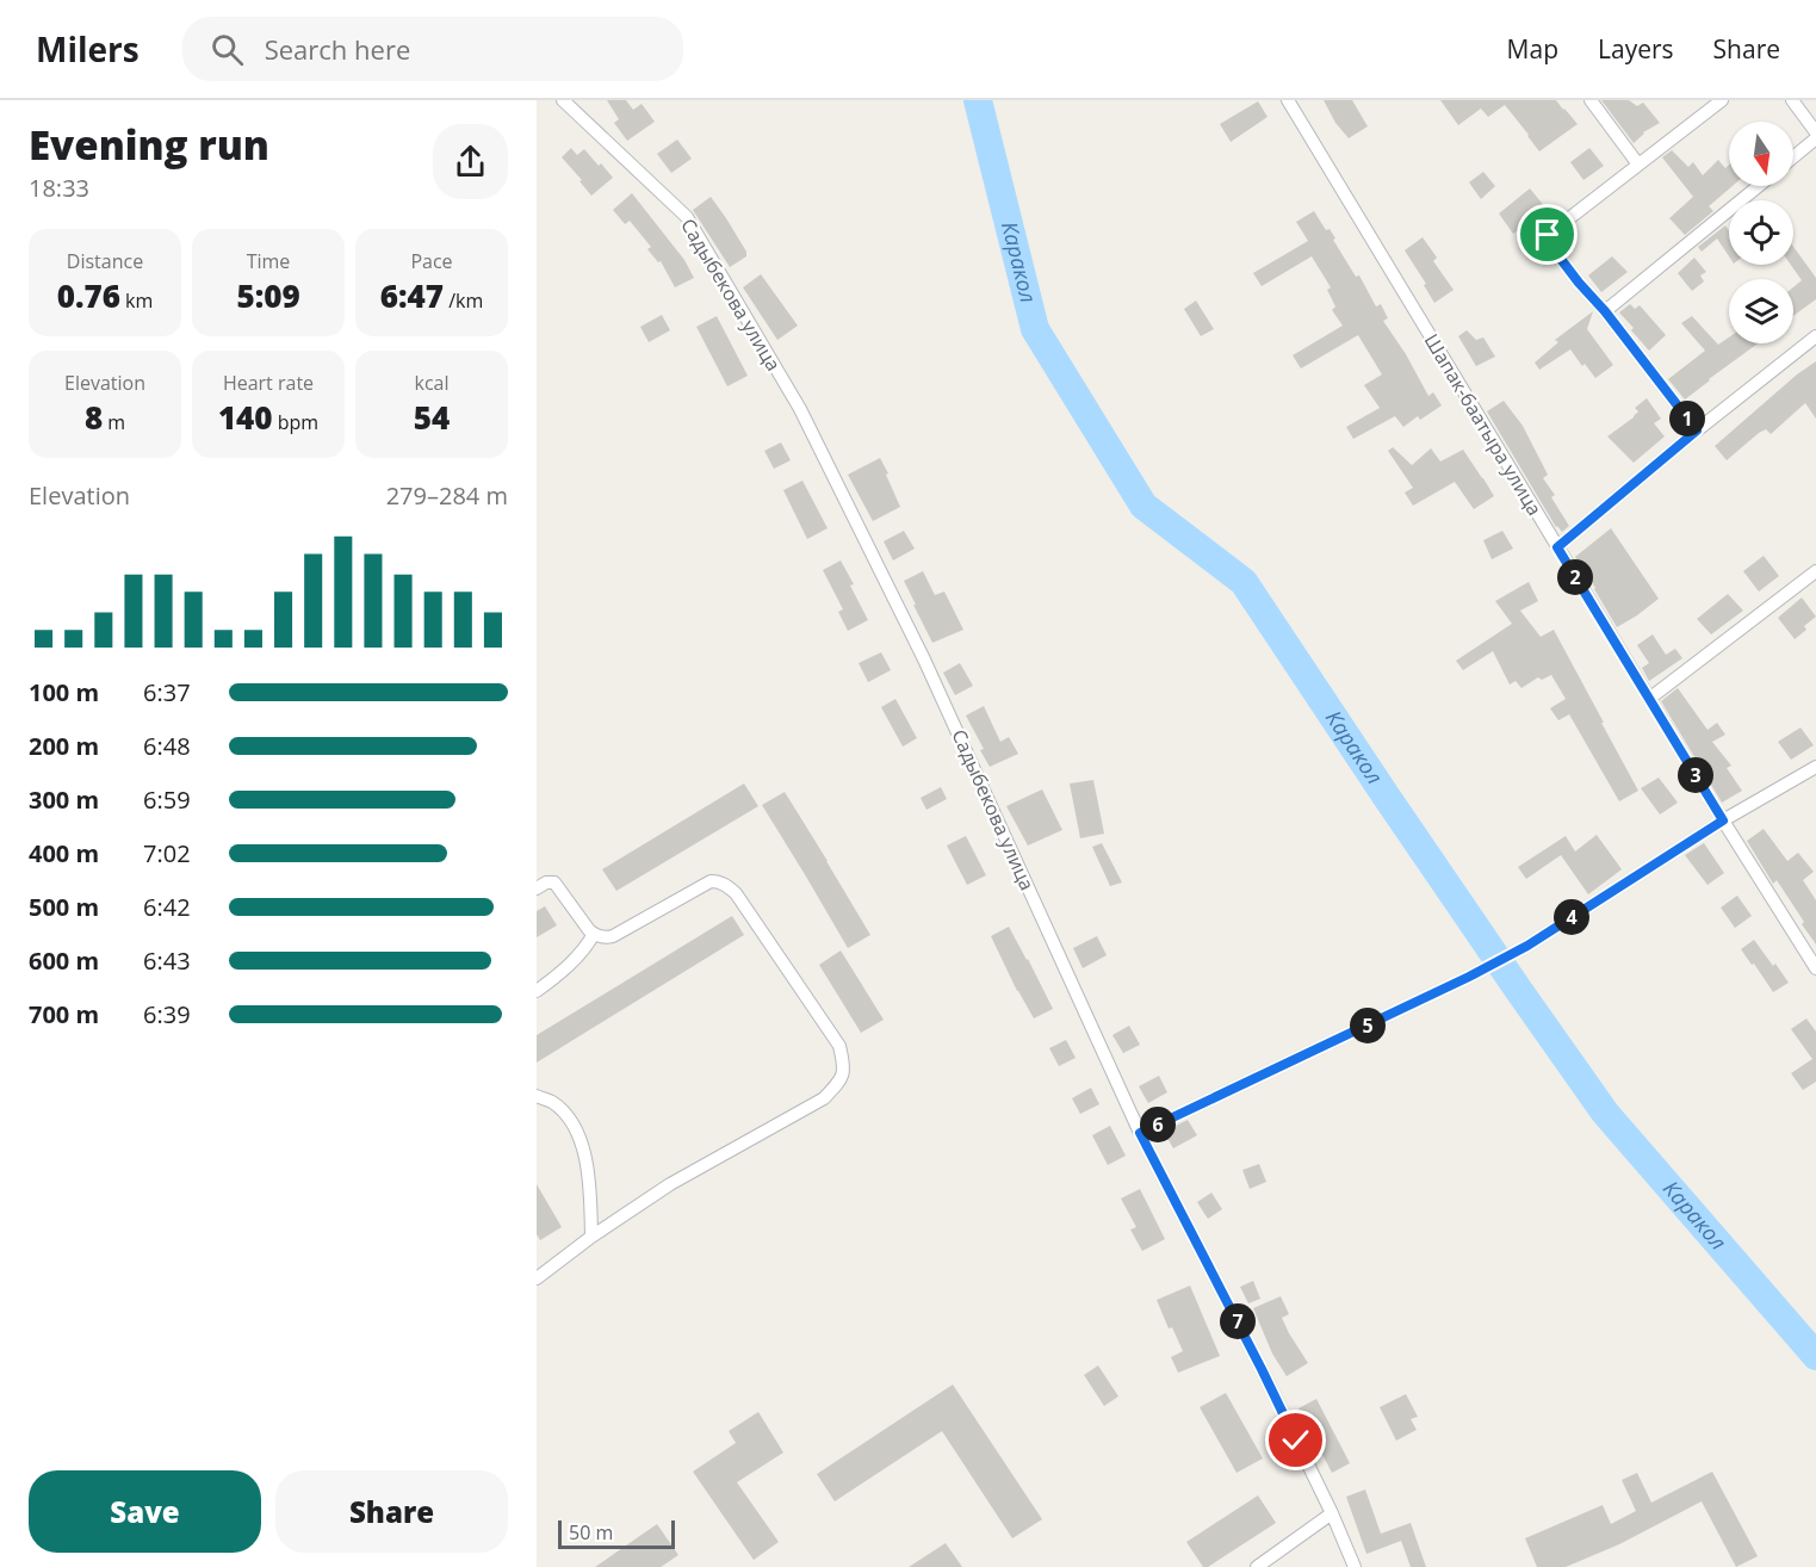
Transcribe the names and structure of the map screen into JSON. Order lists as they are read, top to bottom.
{
  "streets": {
    "street": ["Садыбекова улица", "Шапак-баатыра улица"]
  },
  "water": ["Каракол"],
  "scale_bar": "50 m",
  "north": "bottom",
  "page": {
    "header": "Milers",
    "search": "Search here",
    "nav": ["Map", "Layers", "Share"],
    "heading": ["Evening run", "18:33"],
    "stats": [
      ["Distance", "0.76 km"],
      ["Time", "5:09"],
      ["Pace", "6:47 /km"],
      ["Elevation", "8 m"],
      ["Heart rate", "140 bpm"],
      ["kcal", "54"]
    ],
    "pins": [
      "1",
      "2",
      "3",
      "4",
      "5",
      "6",
      "7"
    ],
    "chart": ["Elevation", "279–284 m"],
    "list": [
      {
        "name": "100 m",
        "note": "6:37"
      },
      {
        "name": "200 m",
        "note": "6:48"
      },
      {
        "name": "300 m",
        "note": "6:59"
      },
      {
        "name": "400 m",
        "note": "7:02"
      },
      {
        "name": "500 m",
        "note": "6:42"
      },
      {
        "name": "600 m",
        "note": "6:43"
      },
      {
        "name": "700 m",
        "note": "6:39"
      }
    ],
    "buttons": ["Save", "Share"],
    "scale": "50 m"
  }
}
